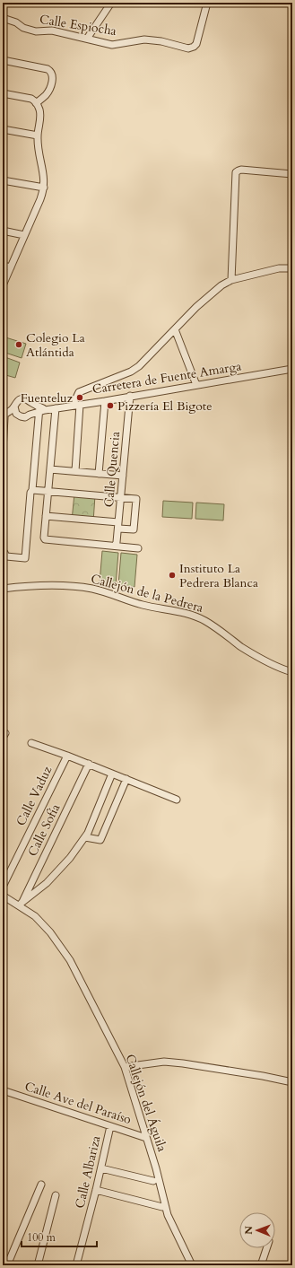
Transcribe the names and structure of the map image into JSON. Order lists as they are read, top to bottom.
{
  "streets": {
    "street": [
      "Calle Espiocha",
      "Carretera de Fuente Amarga",
      "Calle Quencia",
      "Callejón de la Pedrera",
      "Calle Vaduz",
      "Calle Sofía",
      "Calle Ave del Paraíso",
      "Callejón del Águila",
      "Calle Albariza"
    ]
  },
  "crossings": [
    ["Carretera de Fuente Amarga", "Calle Quencia"],
    ["Calle Sofía", "Callejón del Águila"],
    ["Calle Ave del Paraíso", "Callejón del Águila"],
    ["Calle Ave del Paraíso", "Calle Albariza"]
  ],
  "places": [
    "Colegio La Atlántida",
    "Fuenteluz",
    "Pizzería El Bigote",
    "Instituto La Pedrera Blanca"
  ],
  "scale_bar": "100 m",
  "north": "left"
}
